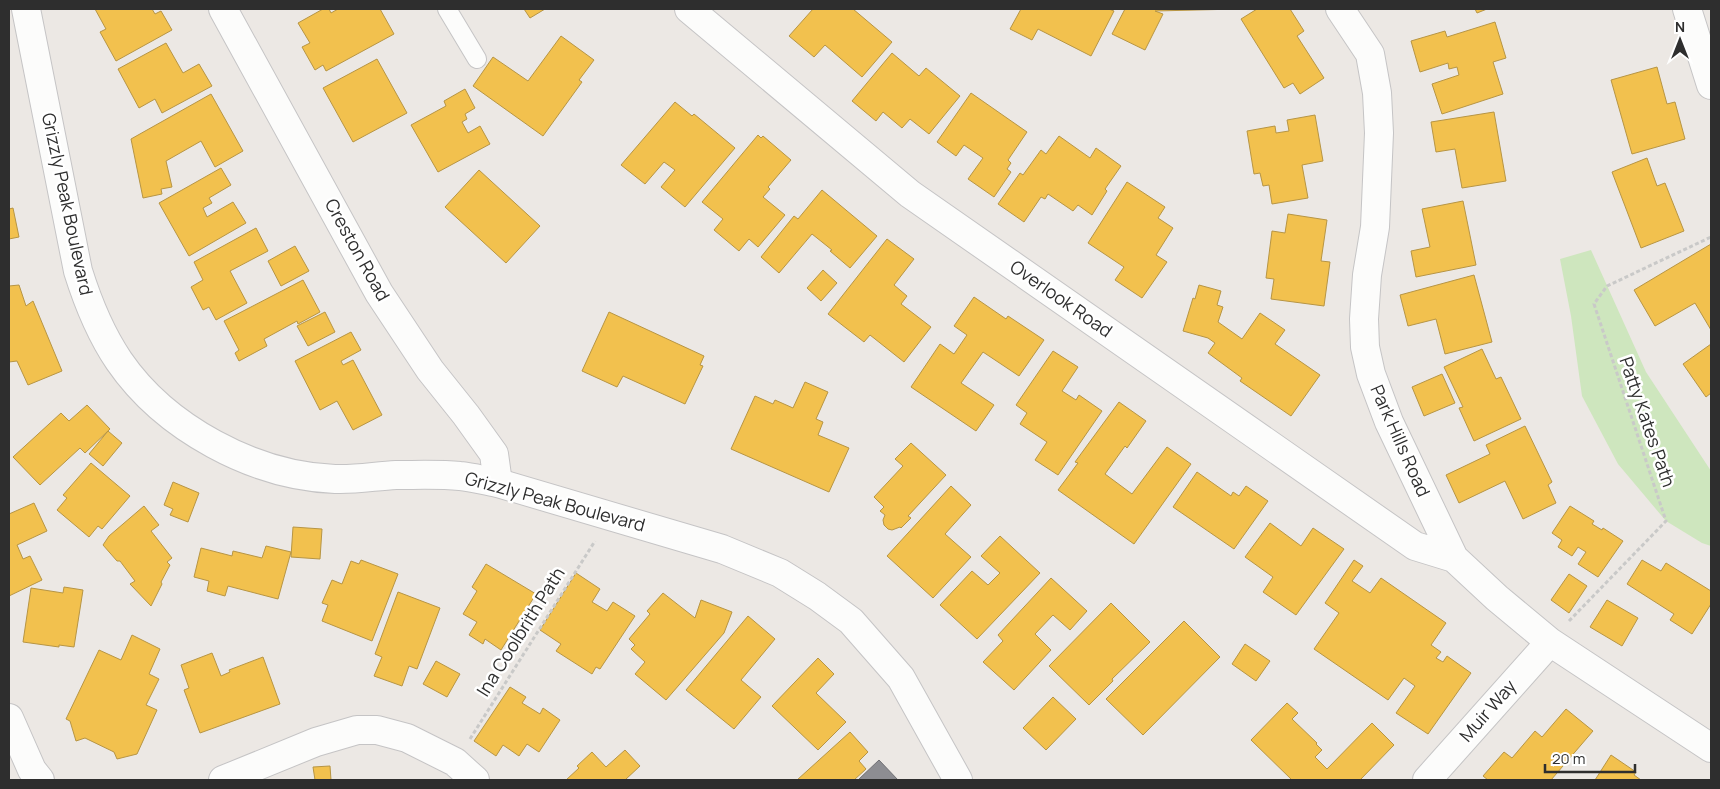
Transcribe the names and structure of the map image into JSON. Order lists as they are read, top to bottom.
{
  "streets": {
    "street": [
      "Grizzly Peak Boulevard",
      "Creston Road",
      "Overlook Road",
      "Park Hills Road",
      "Muir Way"
    ],
    "path": ["Patty Kates Path", "Ina Coolbrith Path"]
  },
  "crossings": [
    ["Grizzly Peak Boulevard", "Creston Road"],
    ["Grizzly Peak Boulevard", "Ina Coolbrith Path"],
    ["Overlook Road", "Park Hills Road"],
    ["Patty Kates Path", "Park Hills Road"],
    ["Patty Kates Path", "Muir Way"],
    ["Park Hills Road", "Muir Way"]
  ],
  "scale_bar": "20 m",
  "north": "top"
}
